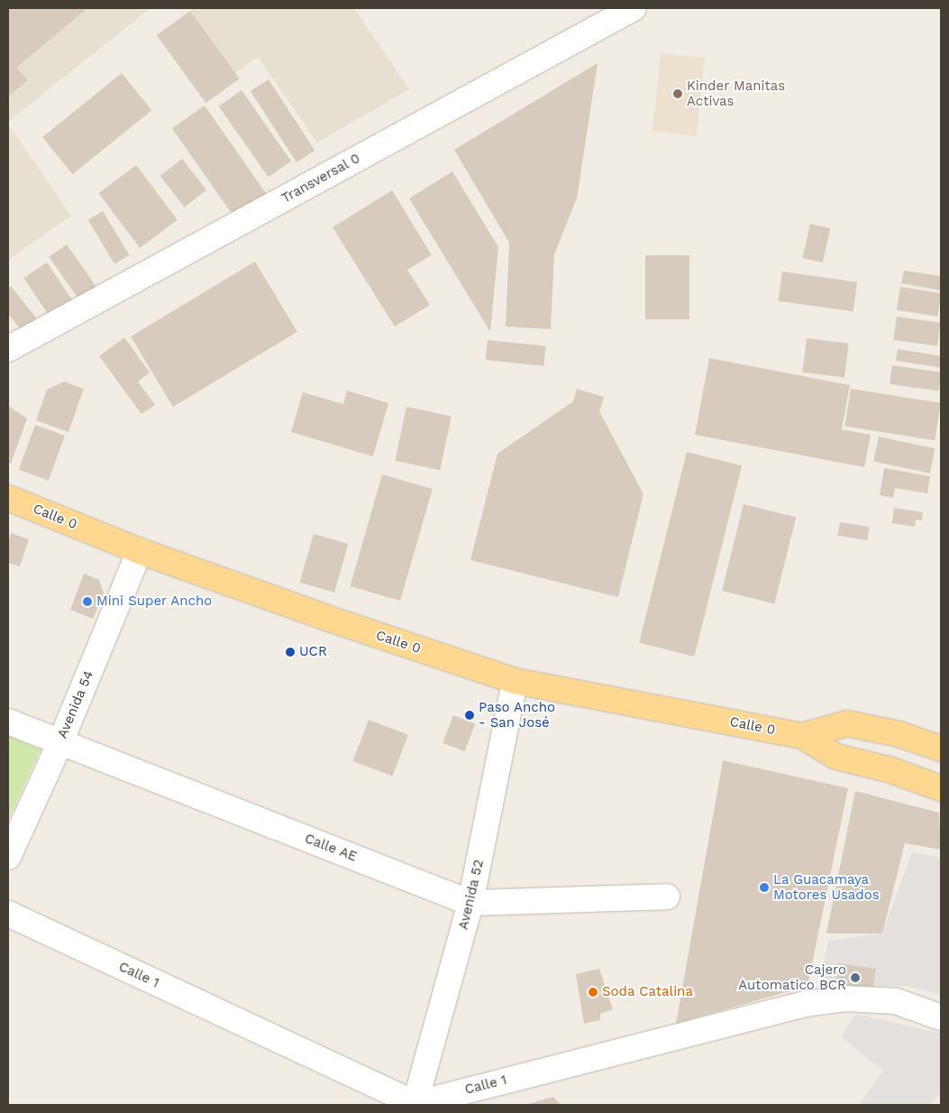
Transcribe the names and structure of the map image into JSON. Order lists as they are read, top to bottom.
{
  "streets": {
    "main road": ["Calle 0"],
    "street": [
      "Transversal 0",
      "Avenida 54",
      "Calle AE",
      "Avenida 52",
      "Calle 1"
    ]
  },
  "crossings": [
    ["Calle 0", "Avenida 54"],
    ["Calle 0", "Avenida 52"],
    ["Avenida 54", "Calle AE"],
    ["Calle AE", "Avenida 52"],
    ["Avenida 52", "Calle 1"]
  ],
  "places": [
    "Kinder Manitas Activas",
    "Mini Super Ancho",
    "UCR",
    "Paso Ancho - San José",
    "La Guacamaya Motores Usados",
    "Cajero Automatico BCR",
    "Soda Catalina"
  ]
}
